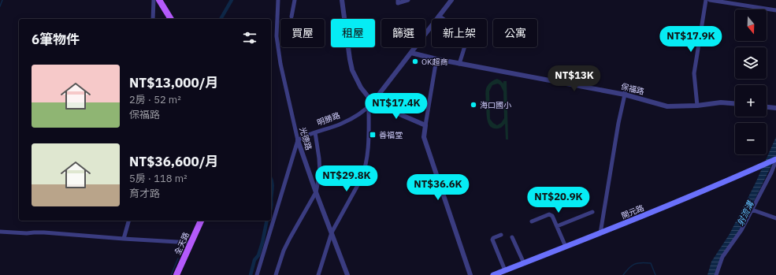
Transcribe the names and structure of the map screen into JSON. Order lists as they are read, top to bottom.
{
  "streets": {
    "main road": ["開元路", "全天路"],
    "street": ["保福路", "明勝路", "光德路"]
  },
  "crossings": [
    ["保福路", "明勝路"],
    ["明勝路", "光德路"]
  ],
  "water": ["射流溝"],
  "places": {
    "other": ["OK超商", "海口國小"],
    "transit": ["善福堂"]
  },
  "north": "bottom",
  "page": {
    "map_buttons": ["+", "−"],
    "chip": [
      "買屋",
      "租屋",
      "篩選",
      "新上架",
      "公寓"
    ],
    "heading": "6筆物件",
    "price": [
      "NT$17.9K",
      "NT$13K",
      "NT$17.4K",
      "NT$29.8K",
      "NT$36.6K",
      "NT$20.9K"
    ],
    "list": [
      {
        "name": "NT$13,000/月",
        "note": "2房 · 52 m² · 保福路"
      },
      {
        "name": "NT$36,600/月",
        "note": "5房 · 118 m² · 育才路"
      }
    ]
  }
}
